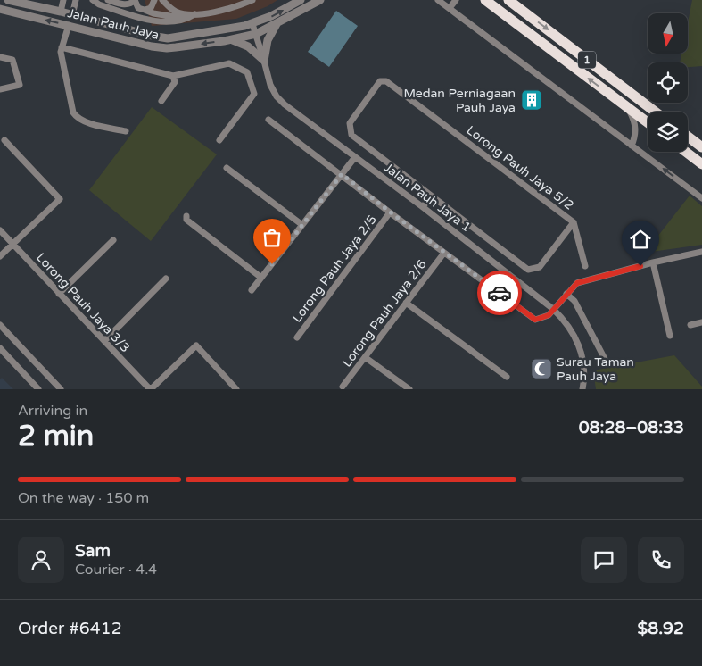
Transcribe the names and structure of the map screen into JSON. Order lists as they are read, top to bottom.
{
  "streets": {
    "highway": ["1"],
    "street": [
      "Jalan Pauh Jaya",
      "Lorong Pauh Jaya 5/2",
      "Jalan Pauh Jaya 1",
      "Lorong Pauh Jaya 2/5",
      "Lorong Pauh Jaya 3/3",
      "Lorong Pauh Jaya 2/6"
    ]
  },
  "crossings": [
    ["Jalan Pauh Jaya", "Jalan Pauh Jaya 1"]
  ],
  "places": {
    "building": ["Medan Perniagaan Pauh Jaya"],
    "mosque": ["Surau Taman Pauh Jaya"]
  },
  "north": "bottom",
  "page": {
    "heading": ["2 min", "Arriving in", "08:28–08:33"],
    "panel": [
      "Sam",
      "Courier · 4.4",
      "Order #6412",
      "$8.92"
    ],
    "bar": "On the way · 150 m"
  }
}
